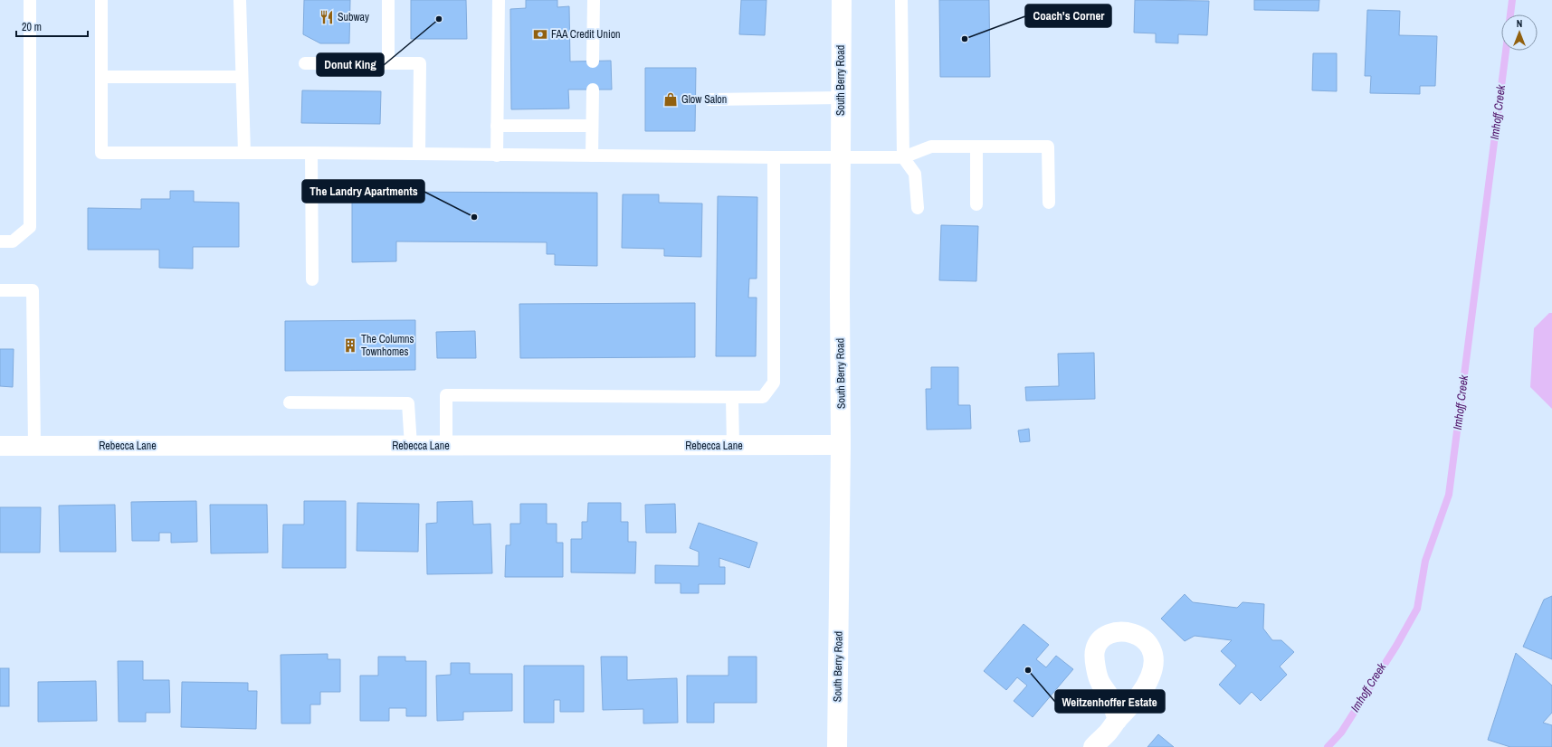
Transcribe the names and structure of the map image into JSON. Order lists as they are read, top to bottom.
{
  "streets": {
    "street": ["South Berry Road", "Rebecca Lane"]
  },
  "crossings": [
    ["South Berry Road", "Rebecca Lane"]
  ],
  "water": ["Imhoff Creek"],
  "places": {
    "restaurant": ["Subway"],
    "other": [
      "Donut King",
      "Coach's Corner",
      "The Landry Apartments",
      "Weitzenhoffer Estate"
    ],
    "bank": ["FAA Credit Union"],
    "shop": ["Glow Salon"],
    "building": ["The Columns Townhomes"]
  },
  "scale_bar": "20 m",
  "north": "top"
}
